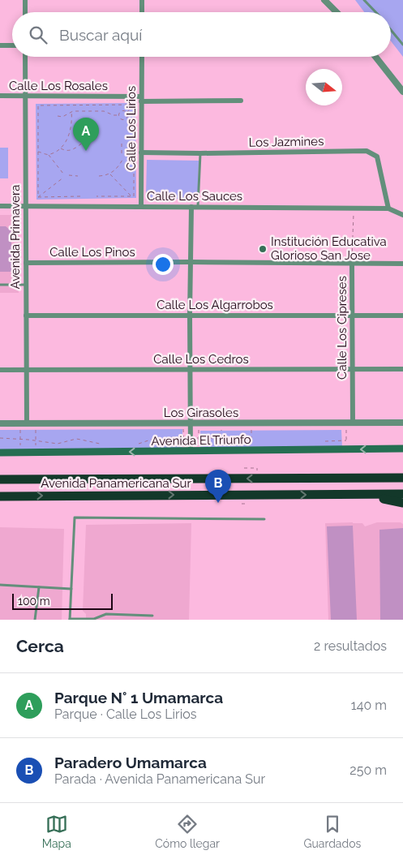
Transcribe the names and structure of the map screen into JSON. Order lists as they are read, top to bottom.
{
  "streets": {
    "highway": ["Avenida Panamericana Sur"],
    "main road": ["Avenida El Triunfo"],
    "street": [
      "Calle Los Rosales",
      "Calle Los Lirios",
      "Los Jazmines",
      "Calle Los Sauces",
      "Avenida Primavera",
      "Calle Los Pinos",
      "Calle Los Algarrobos",
      "Calle Los Cipreses",
      "Calle Los Cedros",
      "Los Girasoles"
    ]
  },
  "crossings": [
    ["Calle Los Rosales", "Calle Los Lirios"],
    ["Calle Los Rosales", "Avenida Primavera"],
    ["Calle Los Lirios", "Los Jazmines"],
    ["Calle Los Lirios", "Calle Los Sauces"],
    ["Los Jazmines", "Calle Los Sauces"],
    ["Calle Los Sauces", "Avenida Primavera"],
    ["Calle Los Sauces", "Calle Los Cipreses"],
    ["Avenida Primavera", "Calle Los Pinos"],
    ["Avenida Primavera", "Calle Los Algarrobos"],
    ["Avenida Primavera", "Calle Los Cedros"],
    ["Avenida Primavera", "Los Girasoles"],
    ["Calle Los Pinos", "Calle Los Cipreses"],
    ["Calle Los Algarrobos", "Calle Los Cipreses"],
    ["Calle Los Cipreses", "Calle Los Cedros"],
    ["Calle Los Cipreses", "Los Girasoles"]
  ],
  "one_way": ["Avenida El Triunfo"],
  "places": ["Institución Educativa Glorioso San Jose"],
  "scale_bar": "100 m",
  "north": "right",
  "page": {
    "search": "Buscar aquí",
    "pins": ["A", "B"],
    "scale": "100 m",
    "heading": ["Cerca", "2 resultados"],
    "list": [
      {
        "mark": "A",
        "name": "Parque N° 1 Umamarca",
        "note": "Parque · Calle Los Lirios",
        "value": "140 m"
      },
      {
        "mark": "B",
        "name": "Paradero Umamarca",
        "note": "Parada · Avenida Panamericana Sur",
        "value": "250 m"
      }
    ],
    "nav": ["Mapa", "Cómo llegar", "Guardados"]
  }
}
